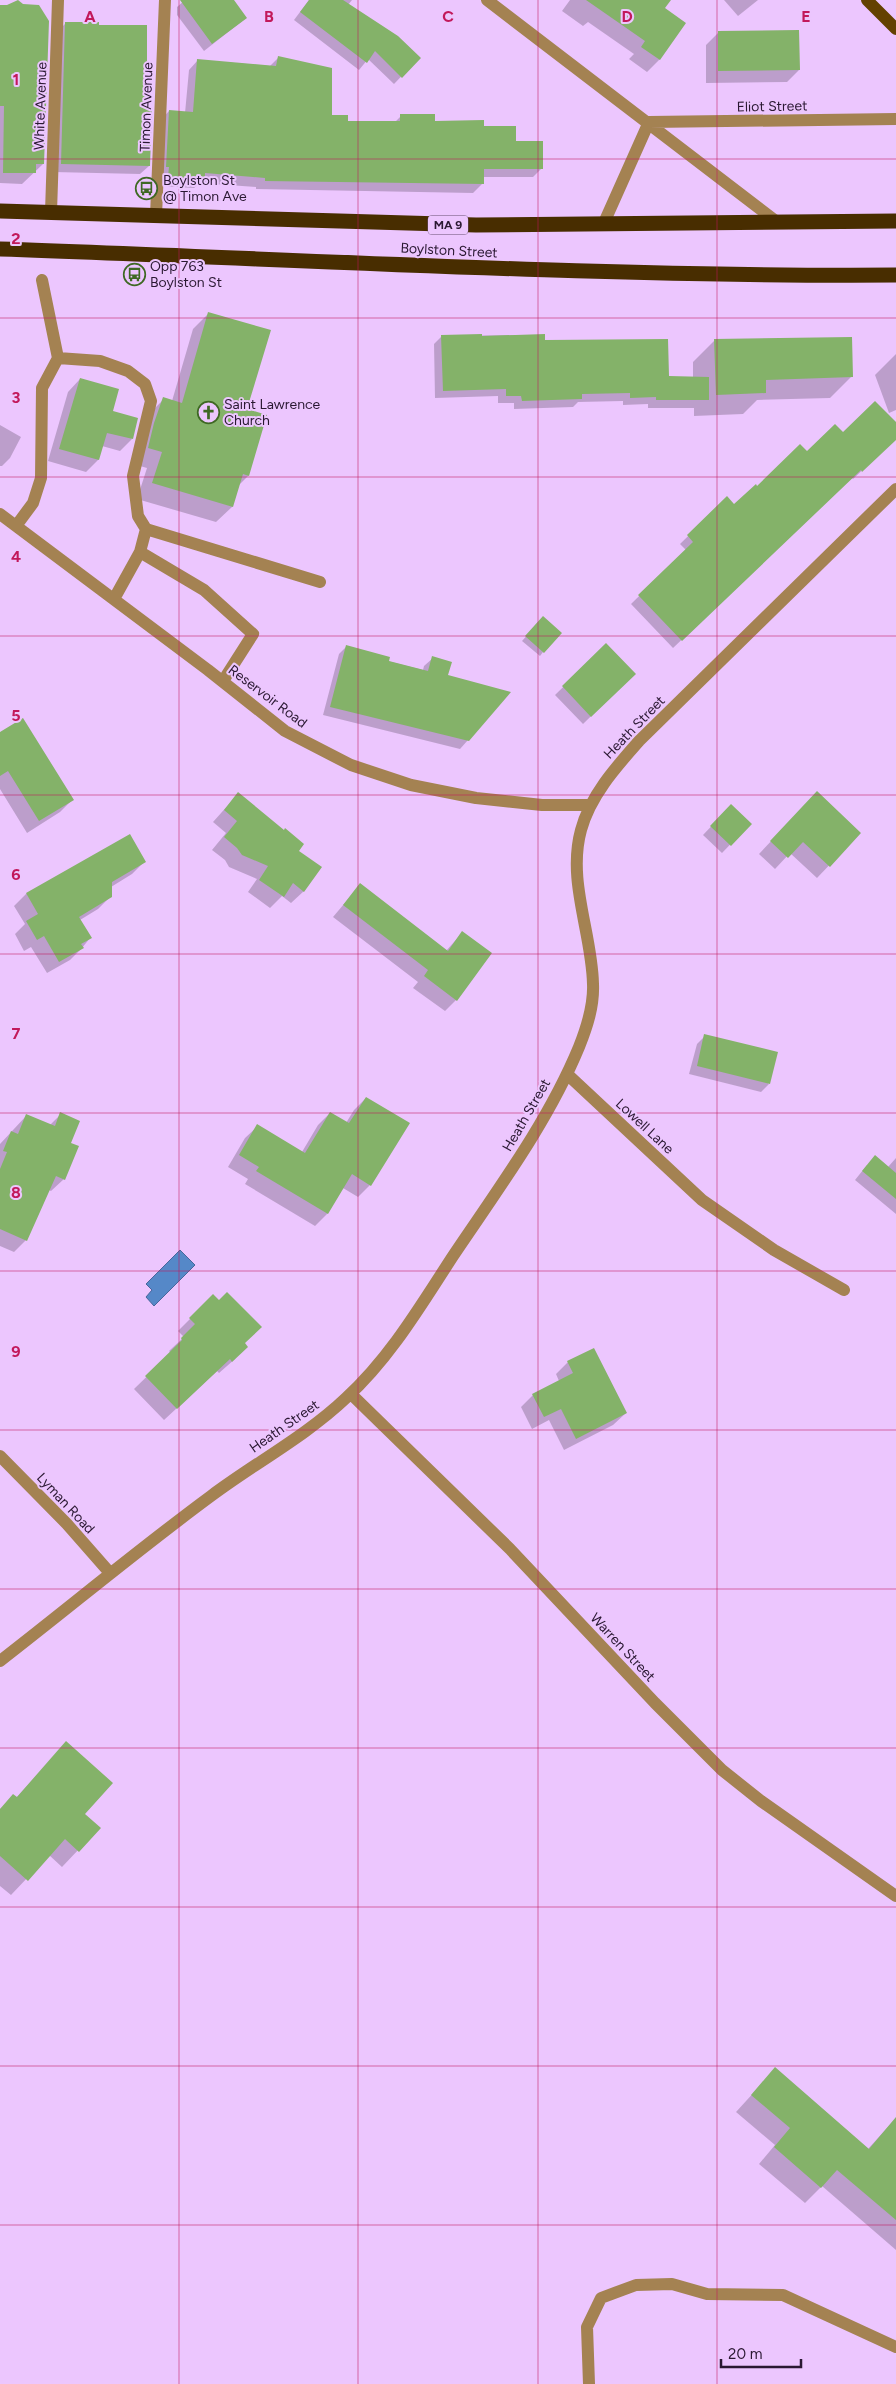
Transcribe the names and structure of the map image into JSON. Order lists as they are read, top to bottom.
{
  "streets": {
    "highway": ["MA 9", "Boylston Street"],
    "street": [
      "White Avenue",
      "Eliot Street",
      "Timon Avenue",
      "Reservoir Road",
      "Heath Street",
      "Lowell Lane",
      "Lyman Road",
      "Warren Street"
    ]
  },
  "crossings": [
    ["White Avenue", "Boylston Street"],
    ["Timon Avenue", "Boylston Street"],
    ["Reservoir Road", "Heath Street"],
    ["Heath Street", "Lowell Lane"],
    ["Heath Street", "Lyman Road"],
    ["Heath Street", "Warren Street"]
  ],
  "places": {
    "bus stop": ["Boylston St @ Timon Ave", "Opp 763 Boylston St"],
    "church": ["Saint Lawrence Church"]
  },
  "scale_bar": "20 m",
  "grid": {
    "columns": [
      "A",
      "B",
      "C",
      "D",
      "E"
    ],
    "rows": [
      "1",
      "2",
      "3",
      "4",
      "5",
      "6",
      "7",
      "8",
      "9"
    ]
  }
}
